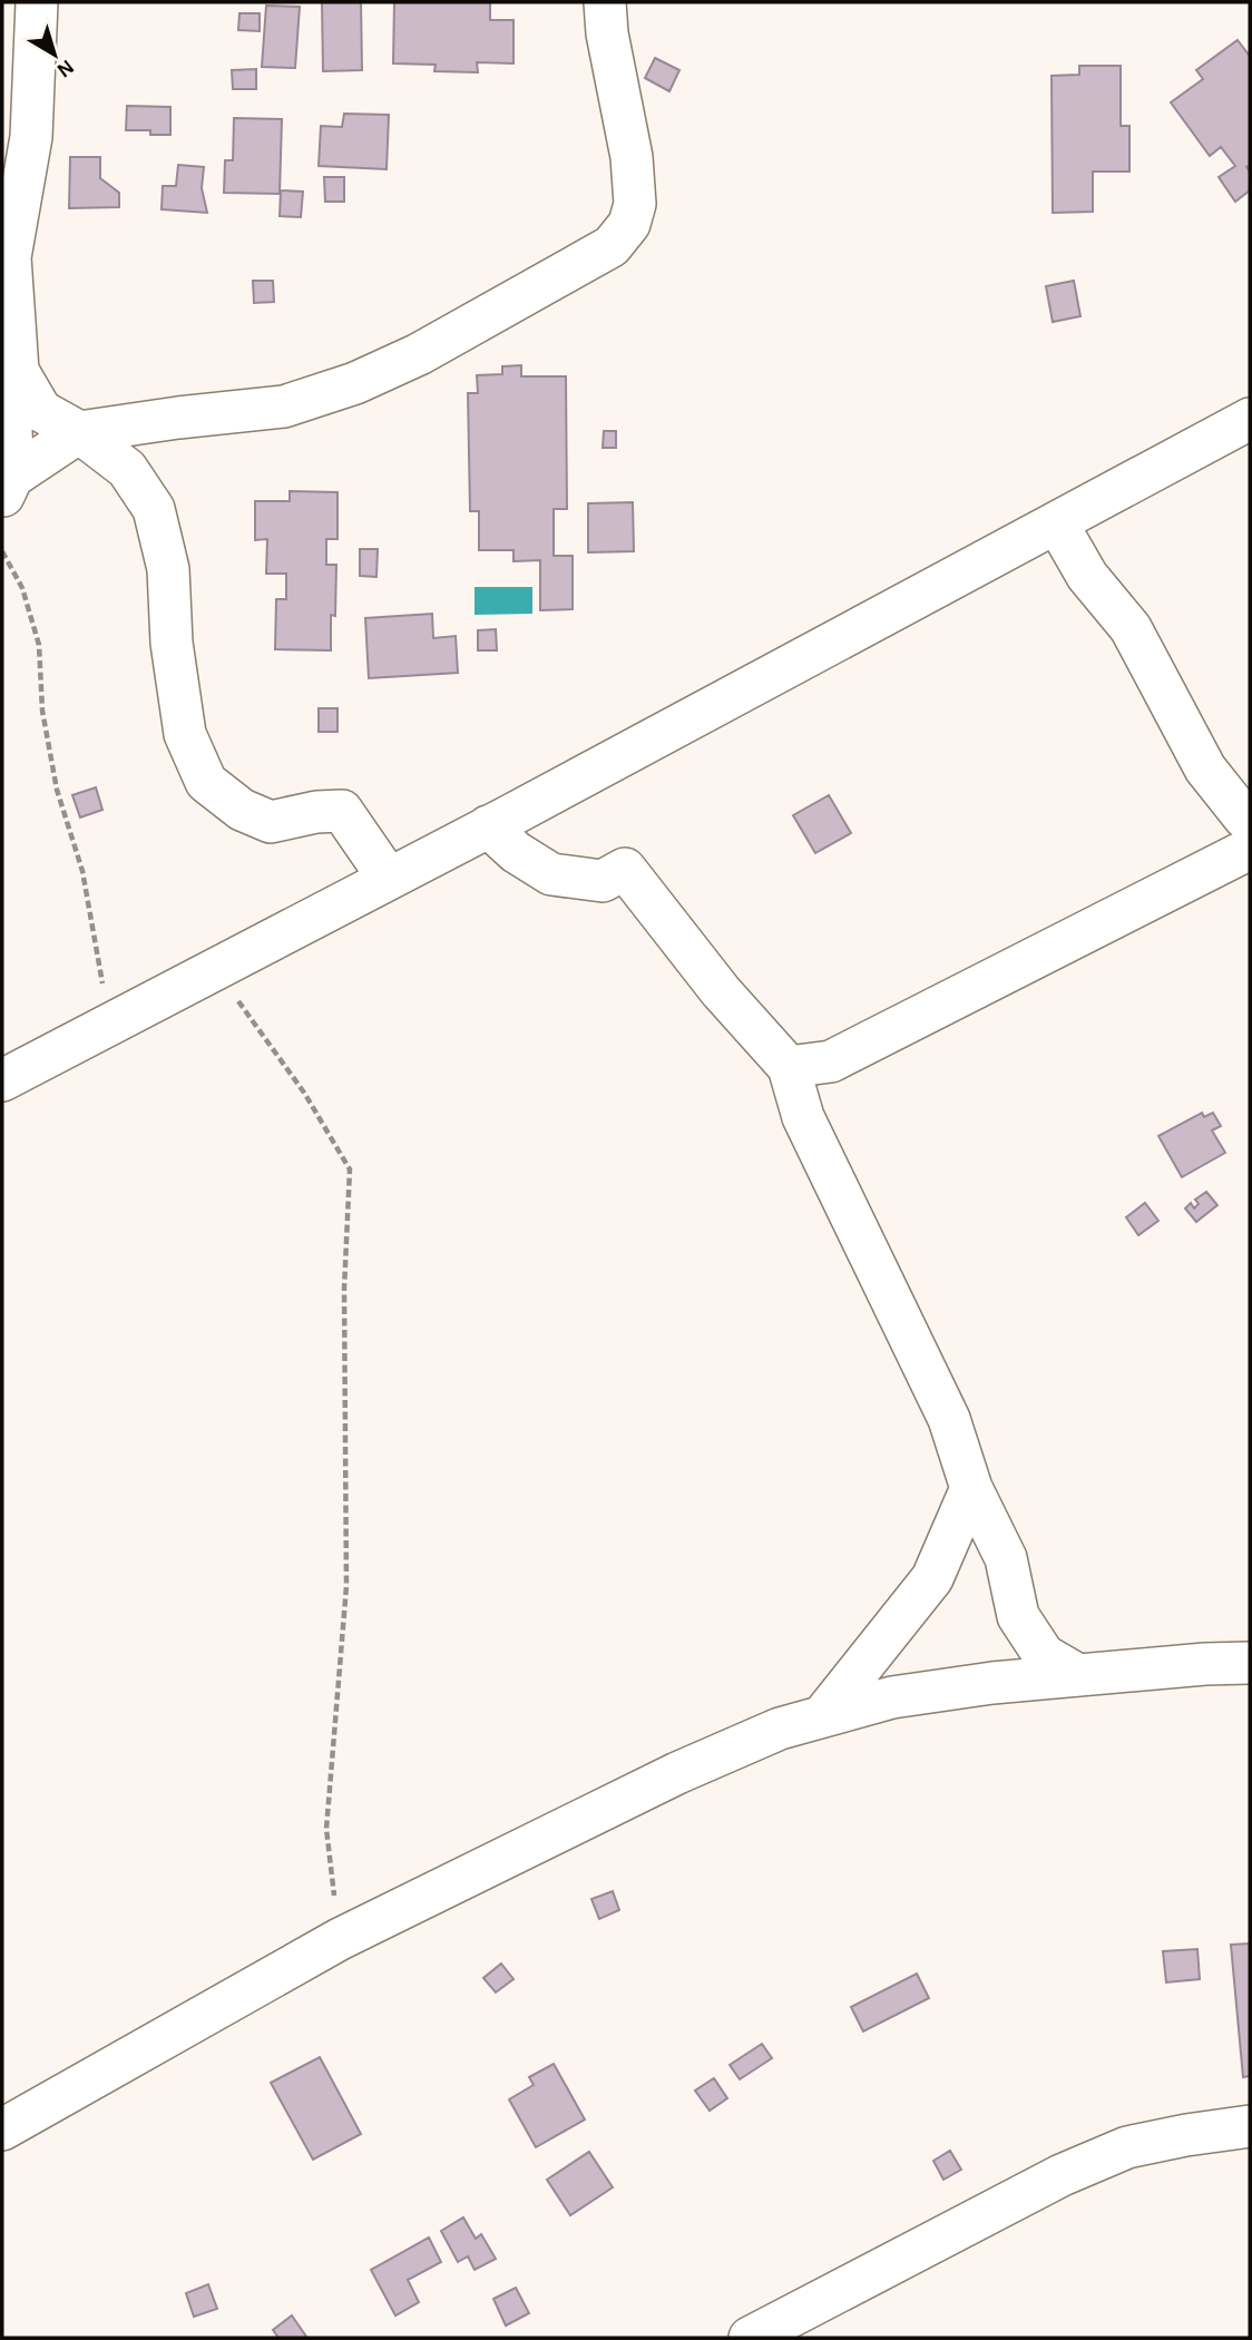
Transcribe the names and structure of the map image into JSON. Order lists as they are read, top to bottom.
{
  "north": "bottom right"
}
